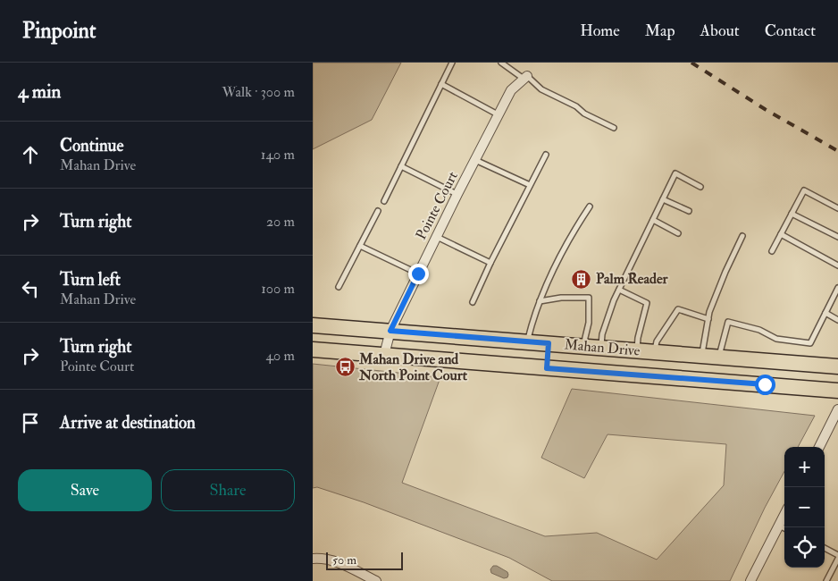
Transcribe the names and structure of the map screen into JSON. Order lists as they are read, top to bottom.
{
  "streets": {
    "main road": ["Mahan Drive"],
    "street": ["Pointe Court"]
  },
  "crossings": [
    ["Pointe Court", "Mahan Drive"]
  ],
  "places": {
    "building": ["Palm Reader"],
    "bus stop": ["Mahan Drive and North Point Court"]
  },
  "scale_bar": "50 m",
  "page": {
    "header": "Pinpoint",
    "nav": [
      "Home",
      "Map",
      "About",
      "Contact"
    ],
    "heading": ["4 min", "Walk · 300 m"],
    "list": [
      ["Continue", "Mahan Drive", "140 m"],
      ["Turn right", "20 m"],
      ["Turn left", "Mahan Drive", "100 m"],
      ["Turn right", "Pointe Court", "40 m"],
      "Arrive at destination"
    ],
    "map_buttons": ["+", "−"],
    "buttons": ["Save", "Share"],
    "scale": "50 m"
  }
}
